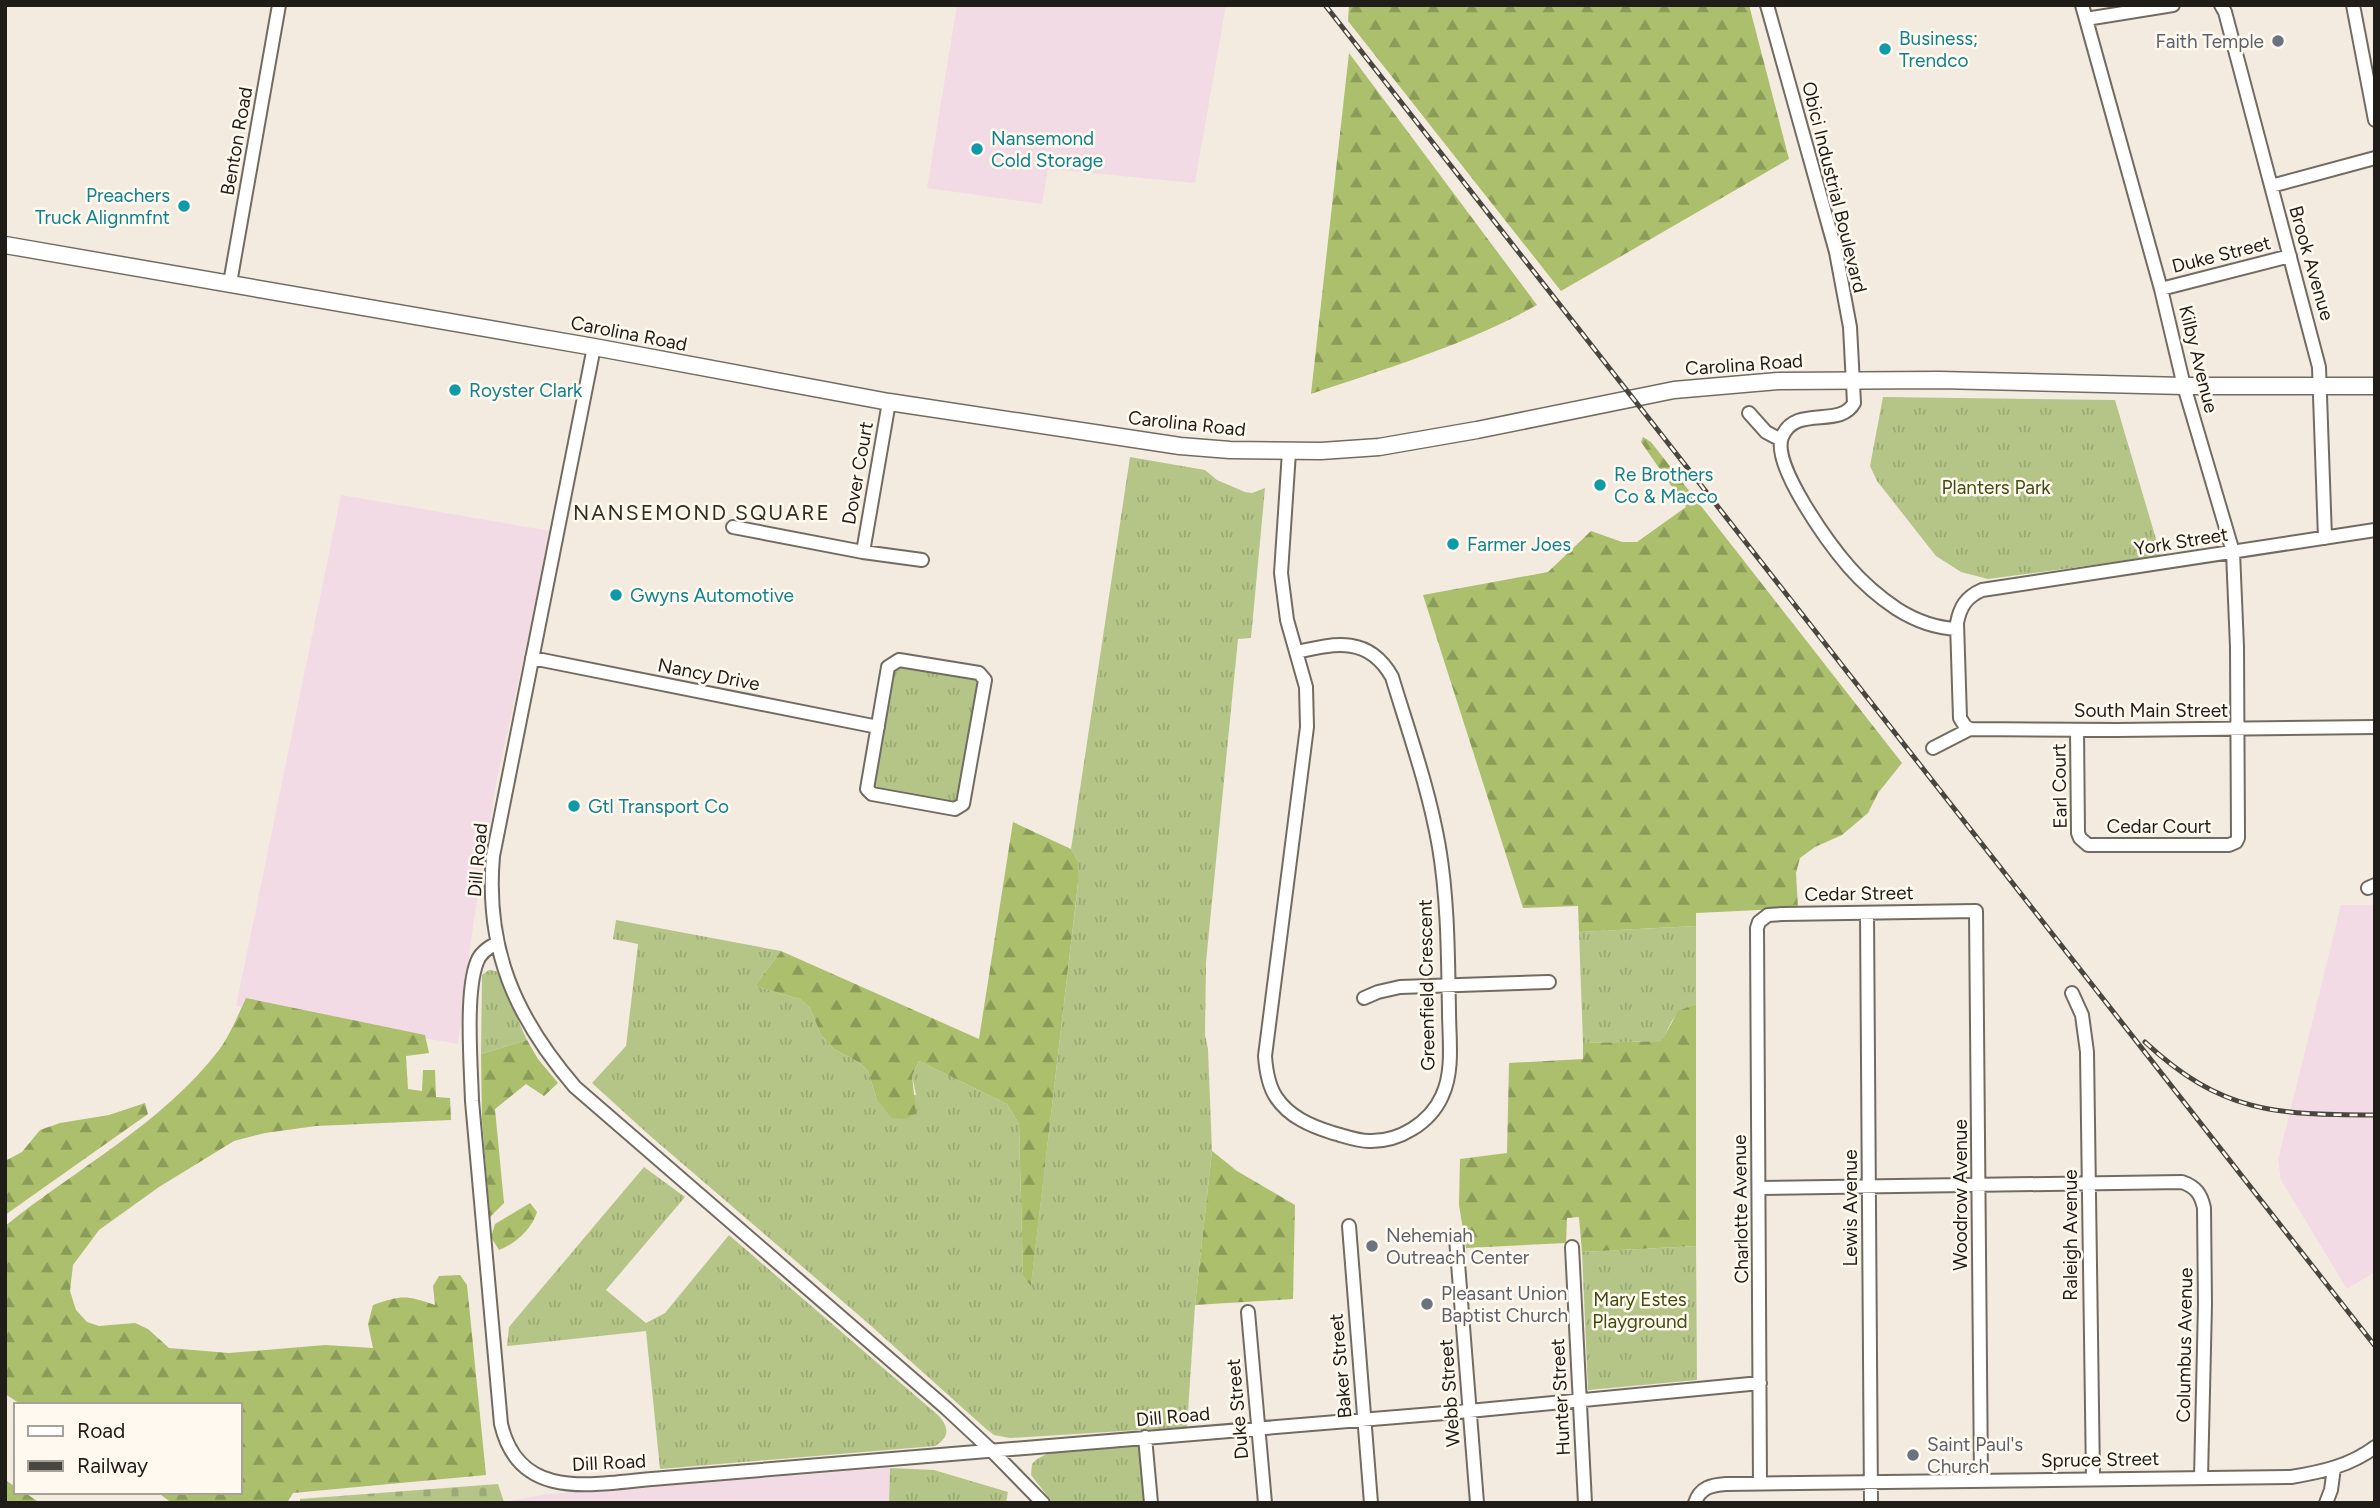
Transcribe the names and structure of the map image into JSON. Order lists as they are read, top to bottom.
{
  "streets": {
    "main road": ["Carolina Road"],
    "street": [
      "Benton Road",
      "Obici Industrial Boulevard",
      "Duke Street",
      "Brook Avenue",
      "Kilby Avenue",
      "Dover Court",
      "York Street",
      "Nancy Drive",
      "South Main Street",
      "Earl Court",
      "Cedar Court",
      "Dill Road",
      "Cedar Street",
      "Greenfield Crescent",
      "Woodrow Avenue",
      "Lewis Avenue",
      "Charlotte Avenue",
      "Raleigh Avenue",
      "Columbus Avenue",
      "Baker Street",
      "Webb Street",
      "Hunter Street",
      "Spruce Street"
    ]
  },
  "crossings": [
    ["Benton Road", "Carolina Road"],
    ["Obici Industrial Boulevard", "Carolina Road"],
    ["Duke Street", "Brook Avenue"],
    ["Duke Street", "Kilby Avenue"],
    ["Duke Street", "Dill Road"],
    ["Brook Avenue", "Carolina Road"],
    ["Brook Avenue", "York Street"],
    ["Carolina Road", "Kilby Avenue"],
    ["Carolina Road", "Dover Court"],
    ["Carolina Road", "Dill Road"],
    ["Carolina Road", "Greenfield Crescent"],
    ["Kilby Avenue", "York Street"],
    ["Kilby Avenue", "South Main Street"],
    ["Kilby Avenue", "Cedar Court"],
    ["Nancy Drive", "Dill Road"],
    ["South Main Street", "Earl Court"],
    ["Earl Court", "Cedar Court"],
    ["Dill Road", "Charlotte Avenue"],
    ["Dill Road", "Baker Street"],
    ["Dill Road", "Webb Street"],
    ["Dill Road", "Hunter Street"],
    ["Cedar Street", "Woodrow Avenue"],
    ["Cedar Street", "Lewis Avenue"],
    ["Cedar Street", "Charlotte Avenue"],
    ["Woodrow Avenue", "Spruce Street"],
    ["Lewis Avenue", "Spruce Street"],
    ["Charlotte Avenue", "Spruce Street"],
    ["Raleigh Avenue", "Columbus Avenue"],
    ["Raleigh Avenue", "Spruce Street"],
    ["Columbus Avenue", "Spruce Street"]
  ],
  "districts": ["NANSEMOND SQUARE"],
  "parks": ["Planters Park", "Mary Estes Playground"],
  "places": [
    "Faith Temple",
    "Business; Trendco",
    "Nansemond Cold Storage",
    "Preachers Truck Alignmfnt",
    "Royster Clark",
    "Re Brothers Co & Macco",
    "Farmer Joes",
    "Gwyns Automotive",
    "Gtl Transport Co",
    "Nehemiah Outreach Center",
    "Pleasant Union Baptist Church",
    "Saint Paul's Church"
  ],
  "legend": ["Road", "Railway"]
}
